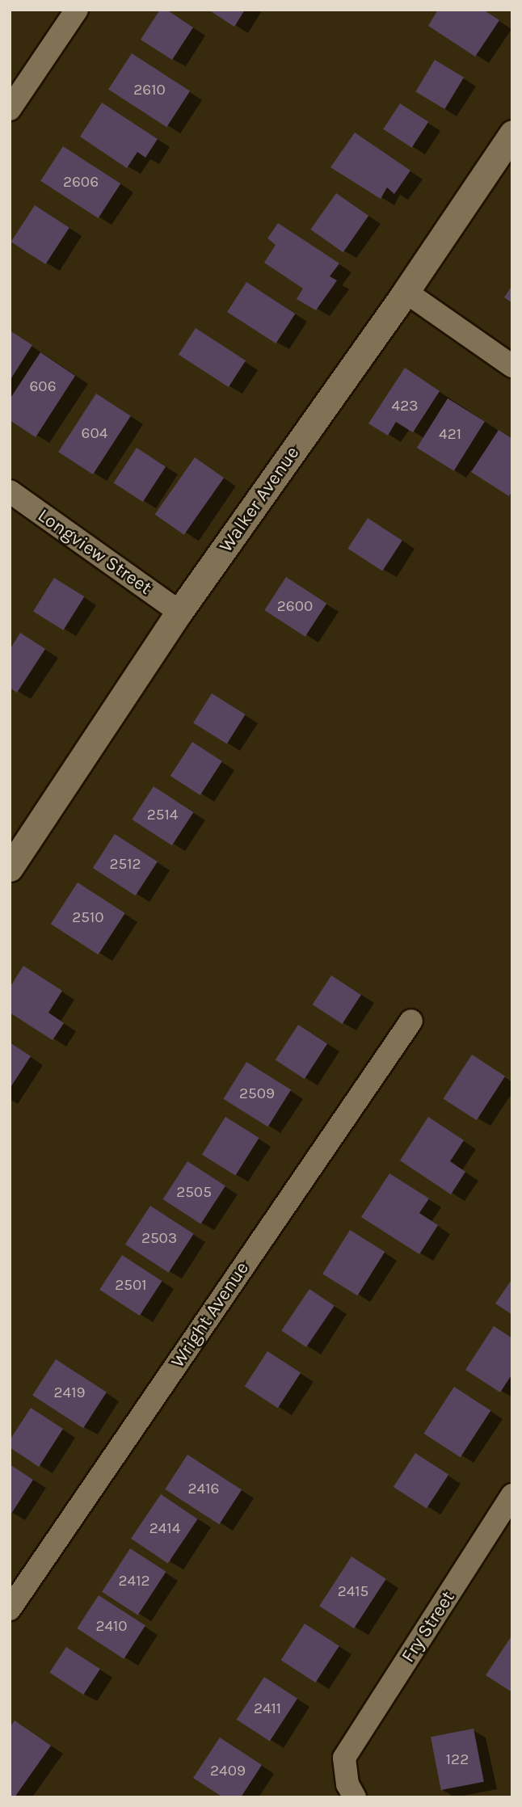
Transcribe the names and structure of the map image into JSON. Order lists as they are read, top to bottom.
{
  "streets": {
    "street": [
      "Walker Avenue",
      "Longview Street",
      "Wright Avenue",
      "Fry Street"
    ]
  },
  "crossings": [
    ["Walker Avenue", "Longview Street"]
  ],
  "house_numbers": [
    "2610",
    "2606",
    "606",
    "423",
    "604",
    "421",
    "2600",
    "2514",
    "2512",
    "2510",
    "2509",
    "2505",
    "2503",
    "2501",
    "2419",
    "2416",
    "2414",
    "2412",
    "2415",
    "2410",
    "2411",
    "122",
    "2409"
  ]
}
